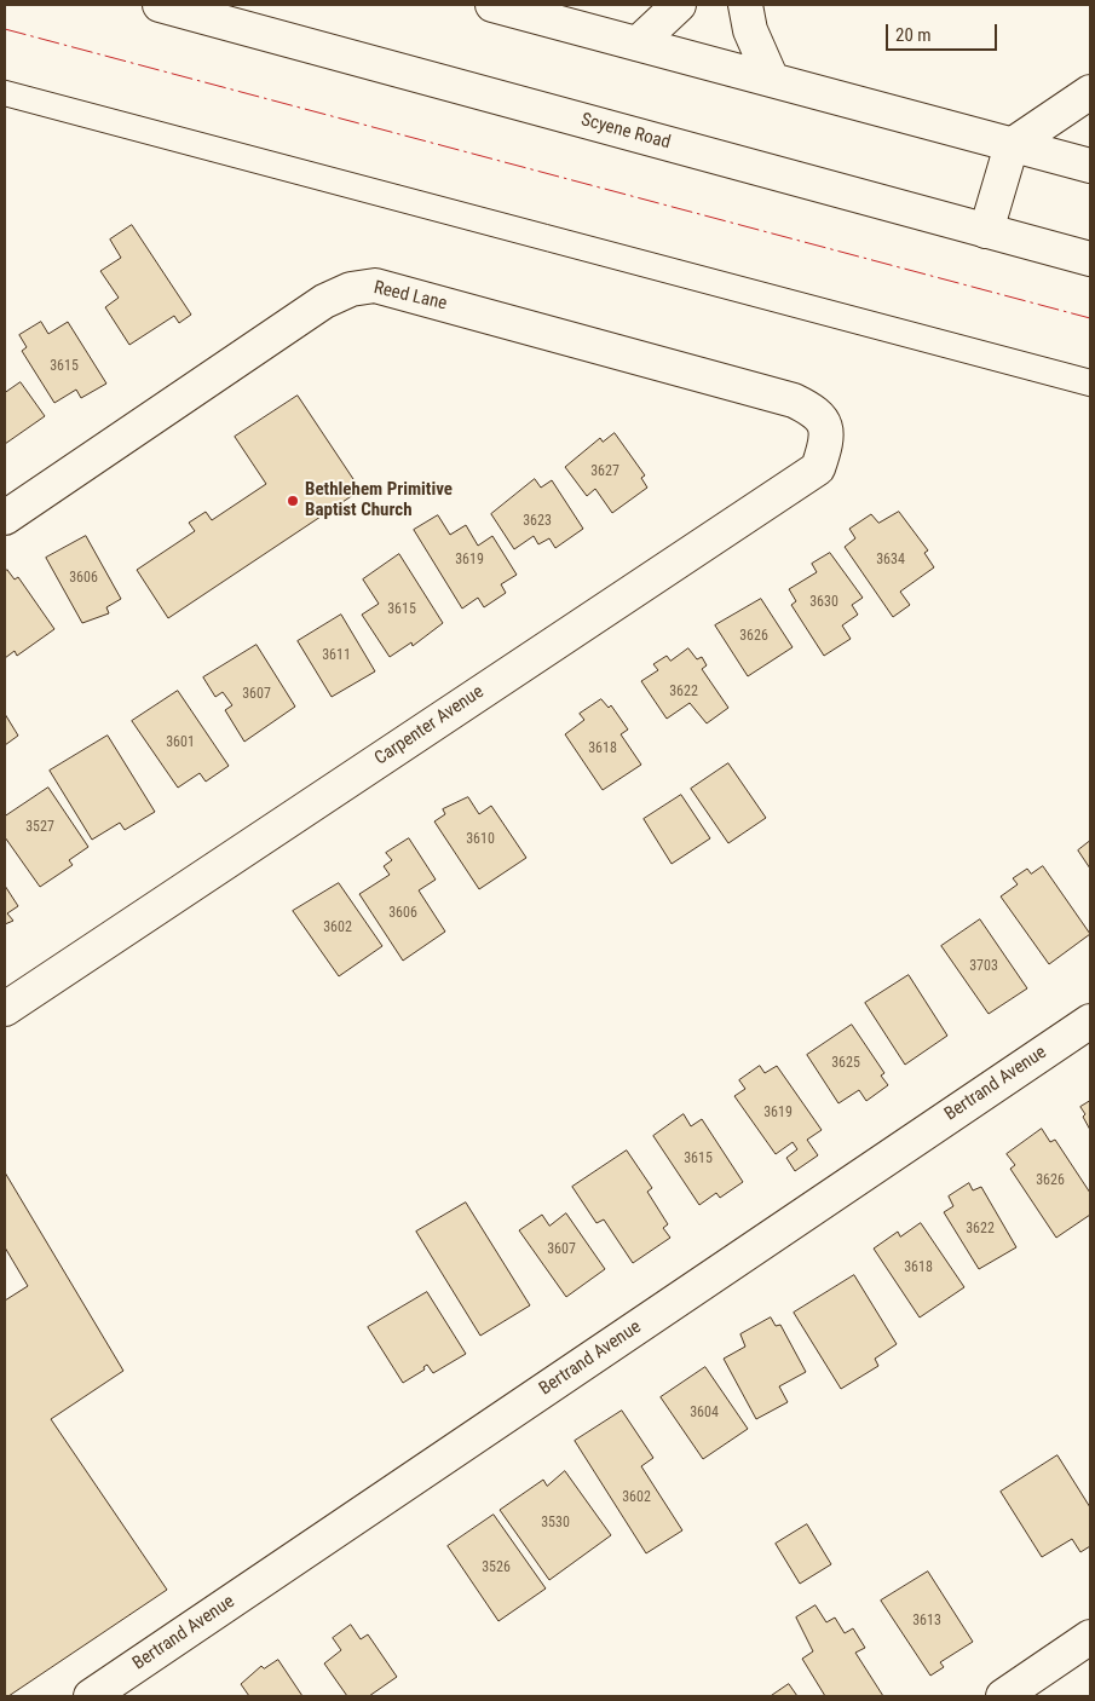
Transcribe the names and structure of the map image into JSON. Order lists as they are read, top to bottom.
{
  "streets": {
    "street": [
      "Scyene Road",
      "Reed Lane",
      "Carpenter Avenue",
      "Bertrand Avenue"
    ]
  },
  "crossings": [
    ["Reed Lane", "Carpenter Avenue"]
  ],
  "places": ["Bethlehem Primitive Baptist Church"],
  "house_numbers": [
    "3615",
    "3627",
    "3623",
    "3619",
    "3634",
    "3606",
    "3630",
    "3615",
    "3626",
    "3611",
    "3622",
    "3607",
    "3601",
    "3618",
    "3527",
    "3610",
    "3606",
    "3602",
    "3703",
    "3625",
    "3619",
    "3615",
    "3626",
    "3622",
    "3607",
    "3618",
    "3604",
    "3602",
    "3530",
    "3526",
    "3613"
  ],
  "scale_bar": "20 m"
}
